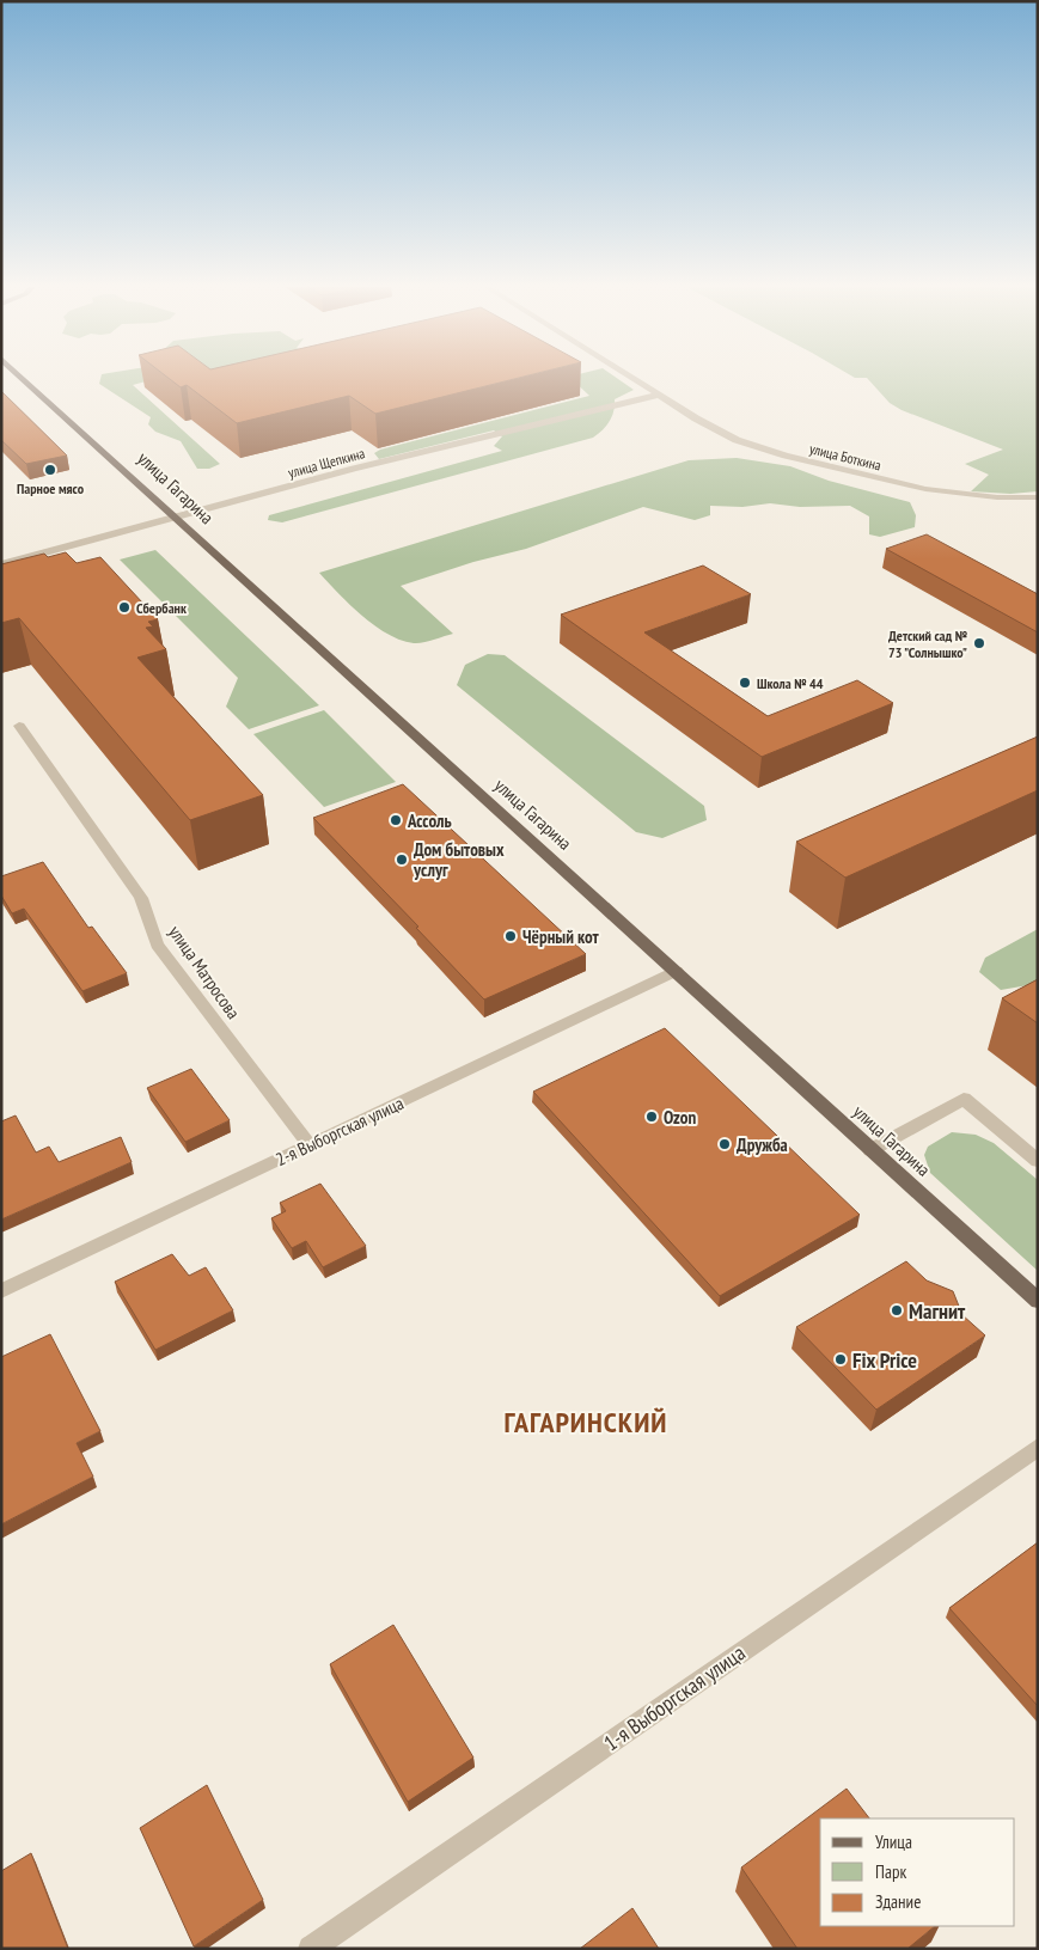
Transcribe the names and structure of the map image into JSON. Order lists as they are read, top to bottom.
{
  "streets": {
    "main road": ["улица Гагарина"],
    "street": [
      "улица Боткина",
      "улица Щепкина",
      "улица Матросова",
      "2-я Выборгская улица",
      "1-я Выборгская улица"
    ]
  },
  "crossings": [
    ["улица Боткина", "улица Щепкина"],
    ["улица Щепкина", "улица Гагарина"],
    ["улица Гагарина", "2-я Выборгская улица"],
    ["улица Матросова", "2-я Выборгская улица"]
  ],
  "districts": ["ГАГАРИНСКИЙ"],
  "places": [
    "Парное мясо",
    "Сбербанк",
    "Детский сад № 73 \"Солнышко\"",
    "Школа № 44",
    "Ассоль",
    "Дом бытовых услуг",
    "Чёрный кот",
    "Ozon",
    "Дружба",
    "Магнит",
    "Fix Price"
  ],
  "legend": ["Улица", "Парк", "Здание"]
}
